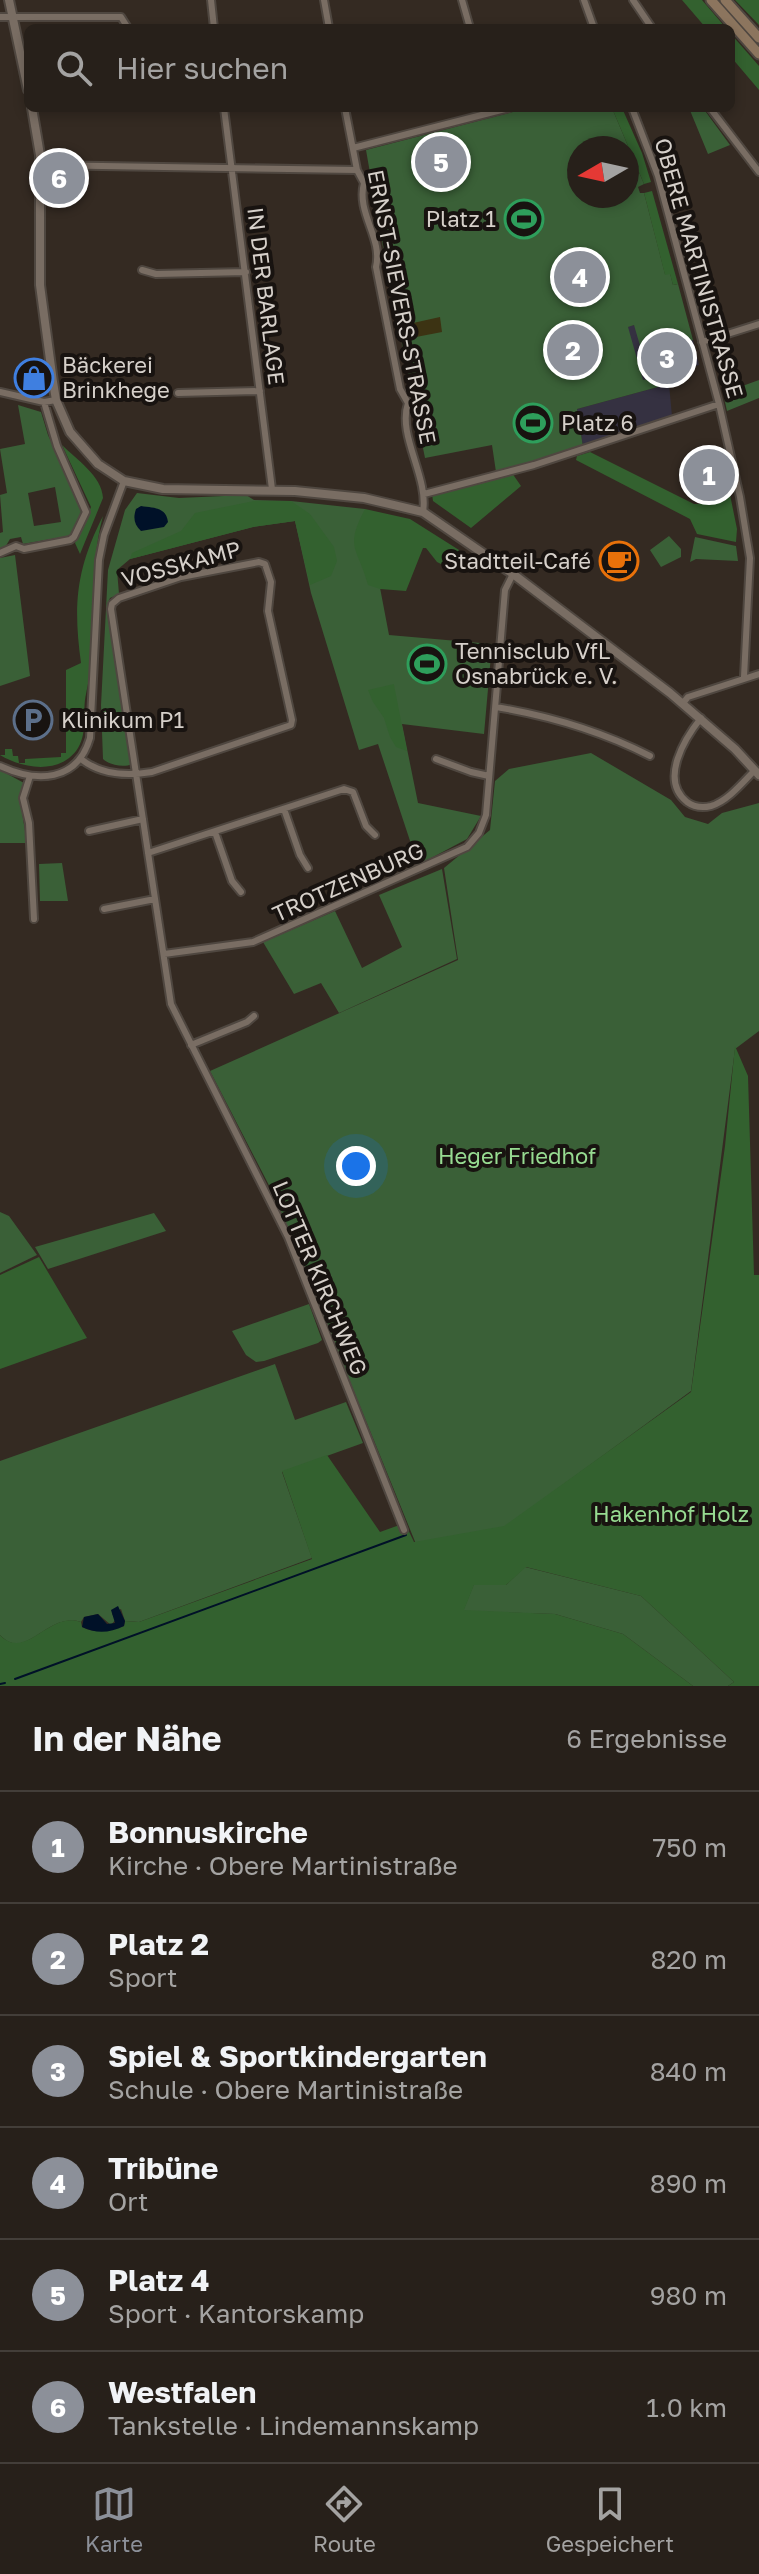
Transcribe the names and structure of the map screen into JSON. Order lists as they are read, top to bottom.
{
  "streets": {
    "street": [
      "OBERE MARTINISTRASSE",
      "IN DER BARLAGE",
      "ERNST-SIEVERS-STRASSE",
      "VOSSKAMP",
      "TROTZENBURG",
      "LOTTER KIRCHWEG"
    ]
  },
  "crossings": [
    ["VOSSKAMP", "LOTTER KIRCHWEG"],
    ["TROTZENBURG", "LOTTER KIRCHWEG"]
  ],
  "parks": ["Heger Friedhof", "Hakenhof Holz"],
  "places": {
    "sports": ["Platz 1", "Platz 6", "Tennisclub VfL Osnabrück e. V."],
    "shop": ["Bäckerei Brinkhege"],
    "cafe": ["Stadtteil-Café"],
    "parking": ["Klinikum P1"]
  },
  "north": "left",
  "page": {
    "search": "Hier suchen",
    "pins": [
      "5",
      "6",
      "4",
      "2",
      "3",
      "1"
    ],
    "heading": ["In der Nähe", "6 Ergebnisse"],
    "list": [
      {
        "mark": "1",
        "name": "Bonnuskirche",
        "note": "Kirche · Obere Martinistraße",
        "value": "750 m"
      },
      {
        "mark": "2",
        "name": "Platz 2",
        "note": "Sport",
        "value": "820 m"
      },
      {
        "mark": "3",
        "name": "Spiel & Sportkindergarten",
        "note": "Schule · Obere Martinistraße",
        "value": "840 m"
      },
      {
        "mark": "4",
        "name": "Tribüne",
        "note": "Ort",
        "value": "890 m"
      },
      {
        "mark": "5",
        "name": "Platz 4",
        "note": "Sport · Kantorskamp",
        "value": "980 m"
      },
      {
        "mark": "6",
        "name": "Westfalen",
        "note": "Tankstelle · Lindemannskamp",
        "value": "1.0 km"
      }
    ],
    "nav": ["Karte", "Route", "Gespeichert"]
  }
}
